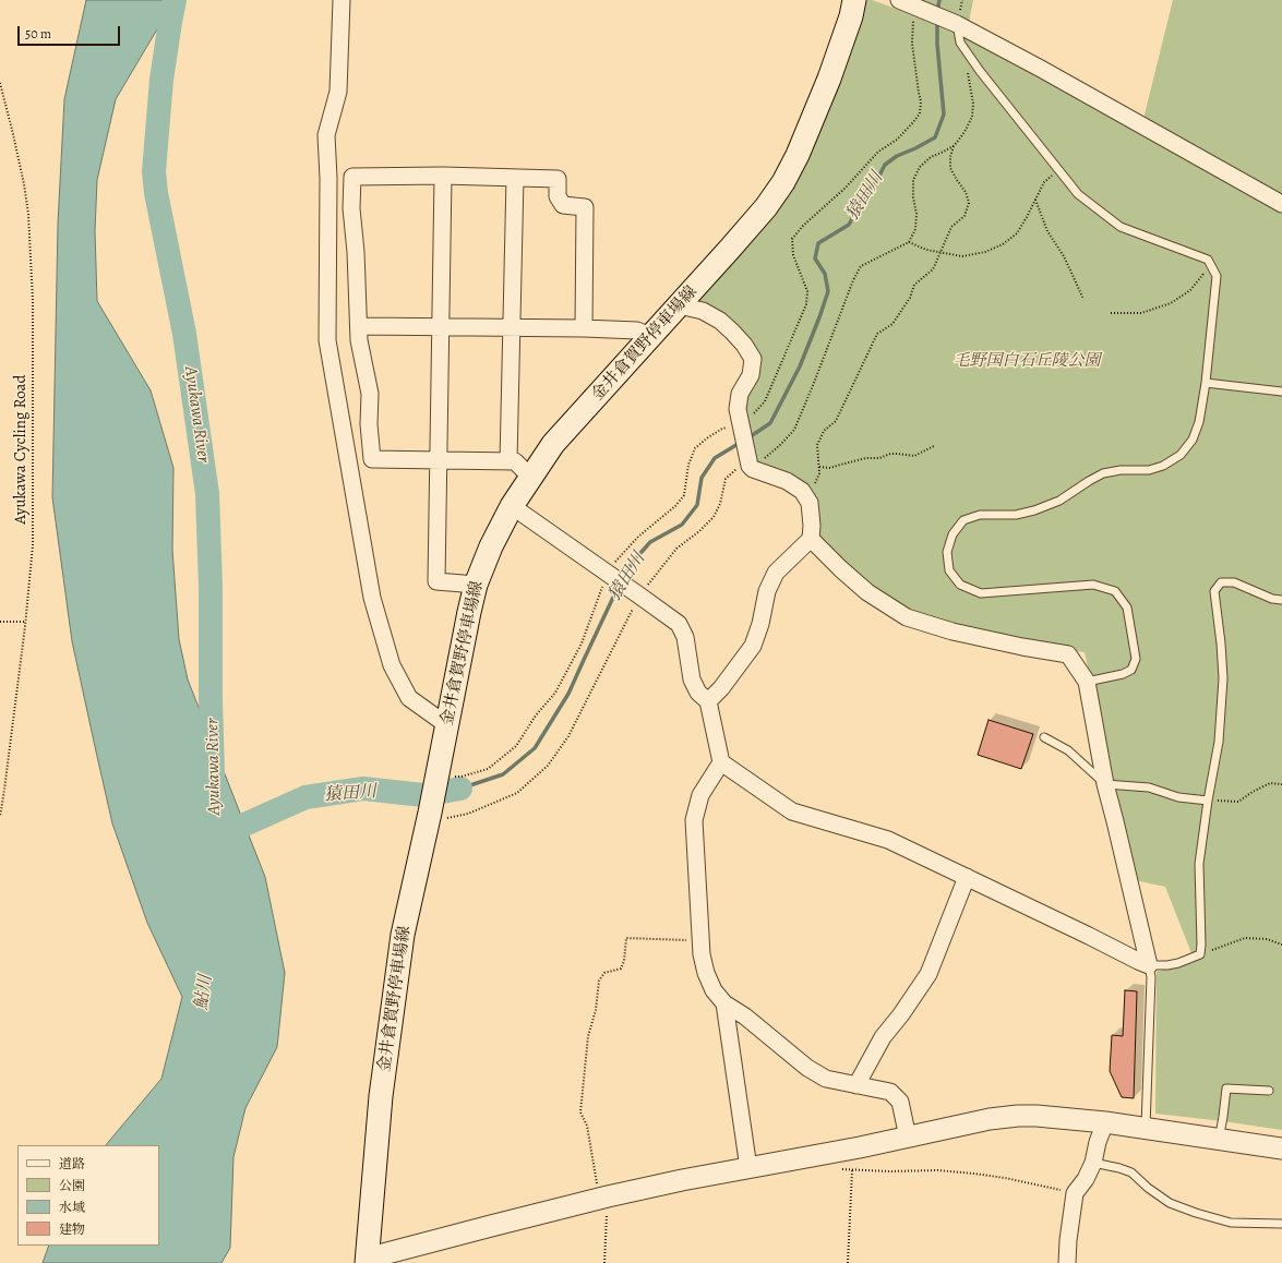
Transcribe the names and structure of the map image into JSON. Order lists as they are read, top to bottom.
{
  "streets": {
    "main road": ["金井倉賀野停車場線"],
    "path": ["Ayukawa Cycling Road"]
  },
  "water": ["猿田川", "Ayukawa River", "鮎川"],
  "parks": ["毛野国白石丘陵公園"],
  "legend": [
    "道路",
    "公園",
    "水域",
    "建物"
  ],
  "scale_bar": "50 m"
}
